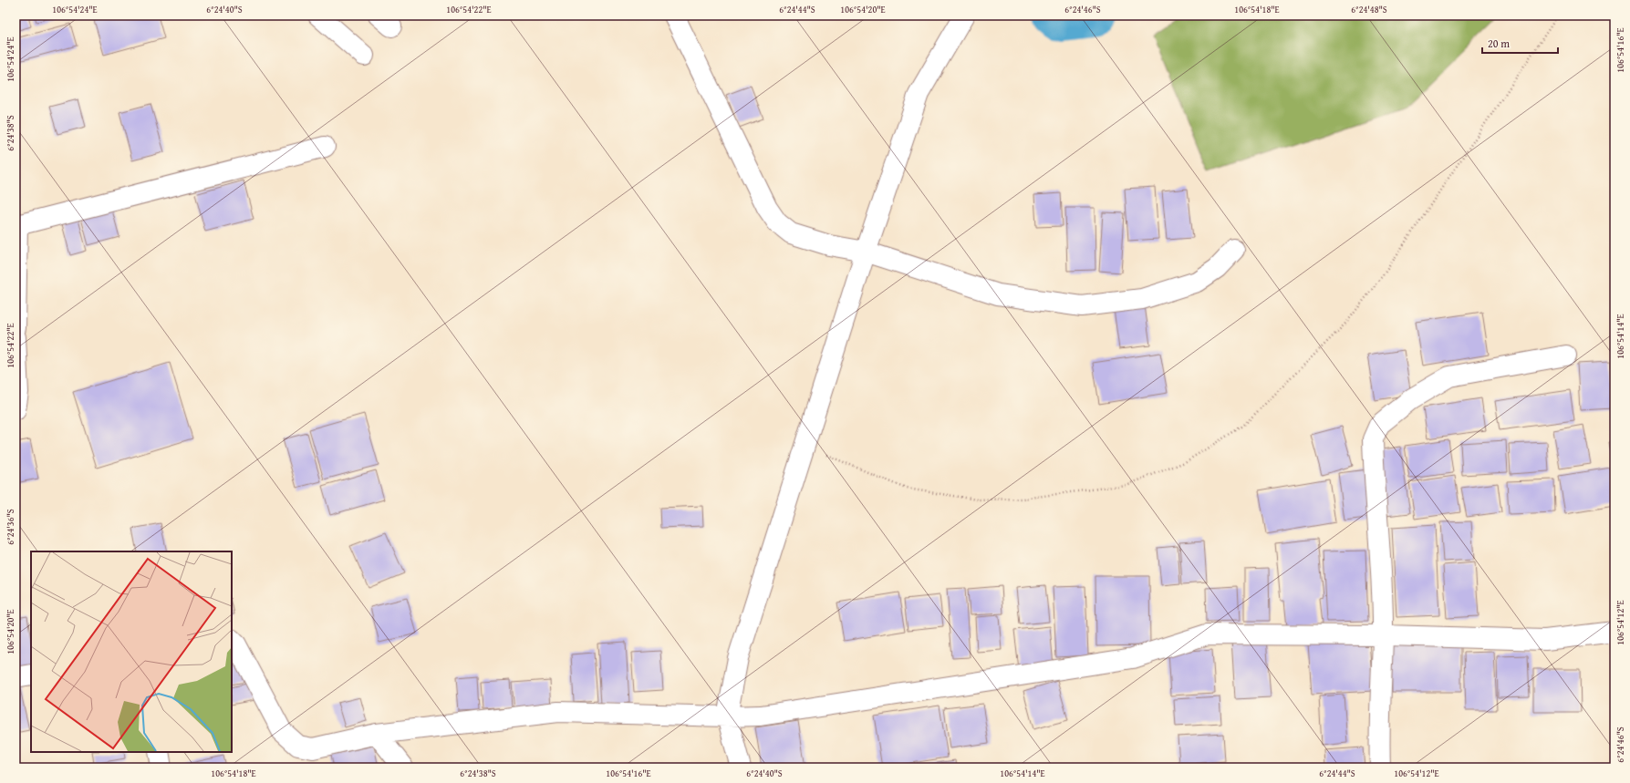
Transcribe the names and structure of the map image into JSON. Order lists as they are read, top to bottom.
{
  "scale_bar": "20 m",
  "coordinates": [
    "106°54'24\"E",
    "6°24'40\"S",
    "106°54'22\"E",
    "6°24'44\"S",
    "106°54'20\"E",
    "6°24'46\"S",
    "106°54'18\"E",
    "6°24'48\"S",
    "106°54'16\"E",
    "6°24'38\"S",
    "106°54'14\"E",
    "6°24'36\"S",
    "106°54'12\"E"
  ]
}
